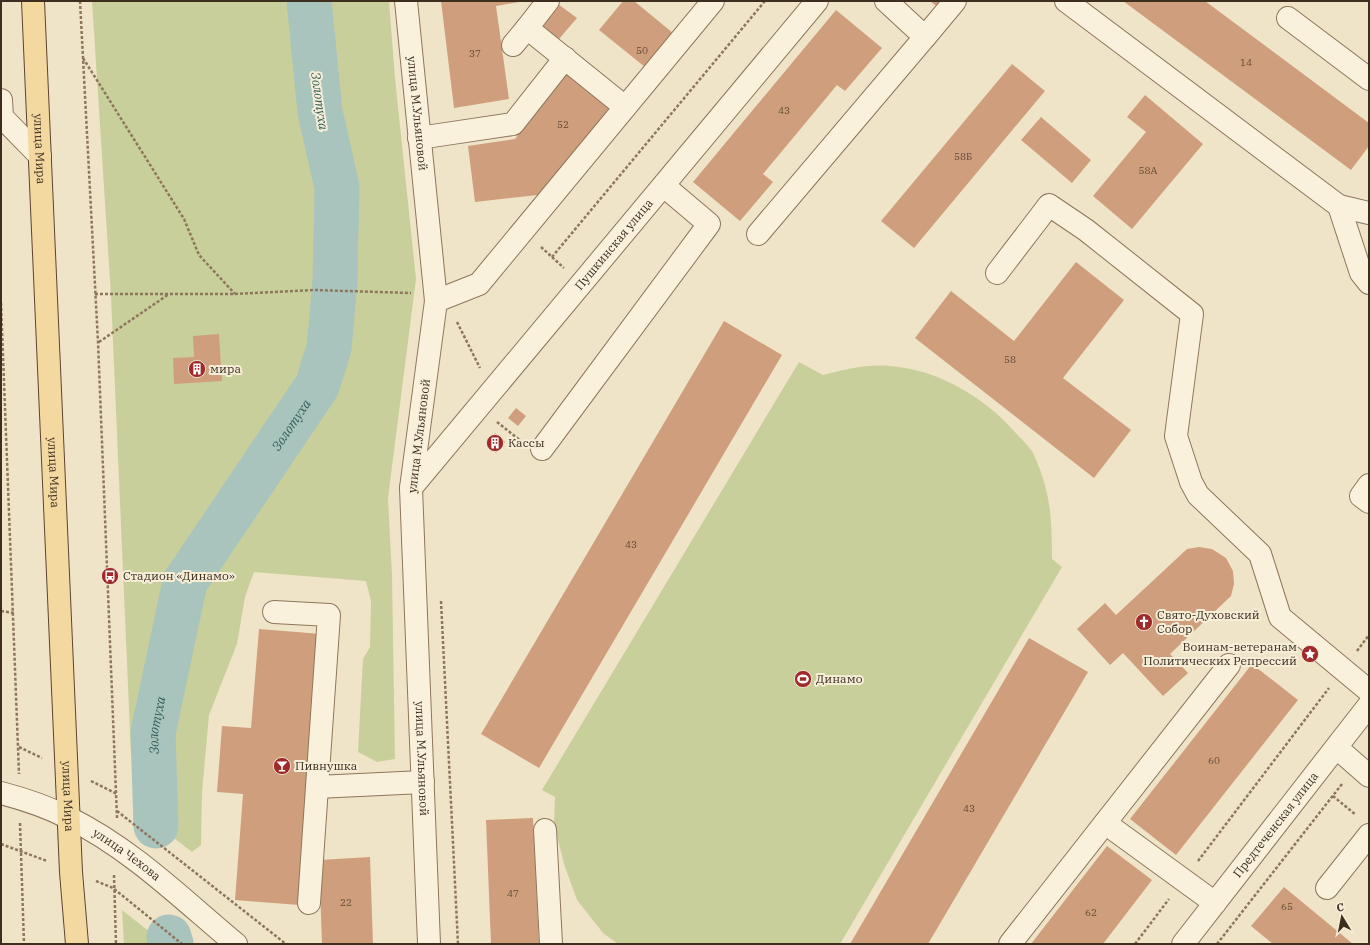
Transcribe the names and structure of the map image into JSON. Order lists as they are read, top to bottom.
{
  "streets": {
    "main road": ["улица Мира"],
    "street": [
      "улица М.Ульяновой",
      "Пушкинская улица",
      "Предтеченская улица",
      "улица Чехова"
    ]
  },
  "crossings": [
    ["улица М.Ульяновой", "Пушкинская улица"],
    ["улица Мира", "улица Чехова"]
  ],
  "water": ["Золотуха"],
  "places": {
    "building": ["мира", "Кассы"],
    "bus stop": ["Стадион «Динамо»"],
    "church": ["Свято-Духовский Собор"],
    "place": ["Воинам-ветеранам Политических Репрессий"],
    "sports": ["Динамо"],
    "bar": ["Пивнушка"]
  },
  "house_numbers": [
    "50",
    "37",
    "14",
    "43",
    "52",
    "58Б",
    "58А",
    "58",
    "43",
    "60",
    "43",
    "47",
    "22",
    "65",
    "62"
  ],
  "north": "top"
}
